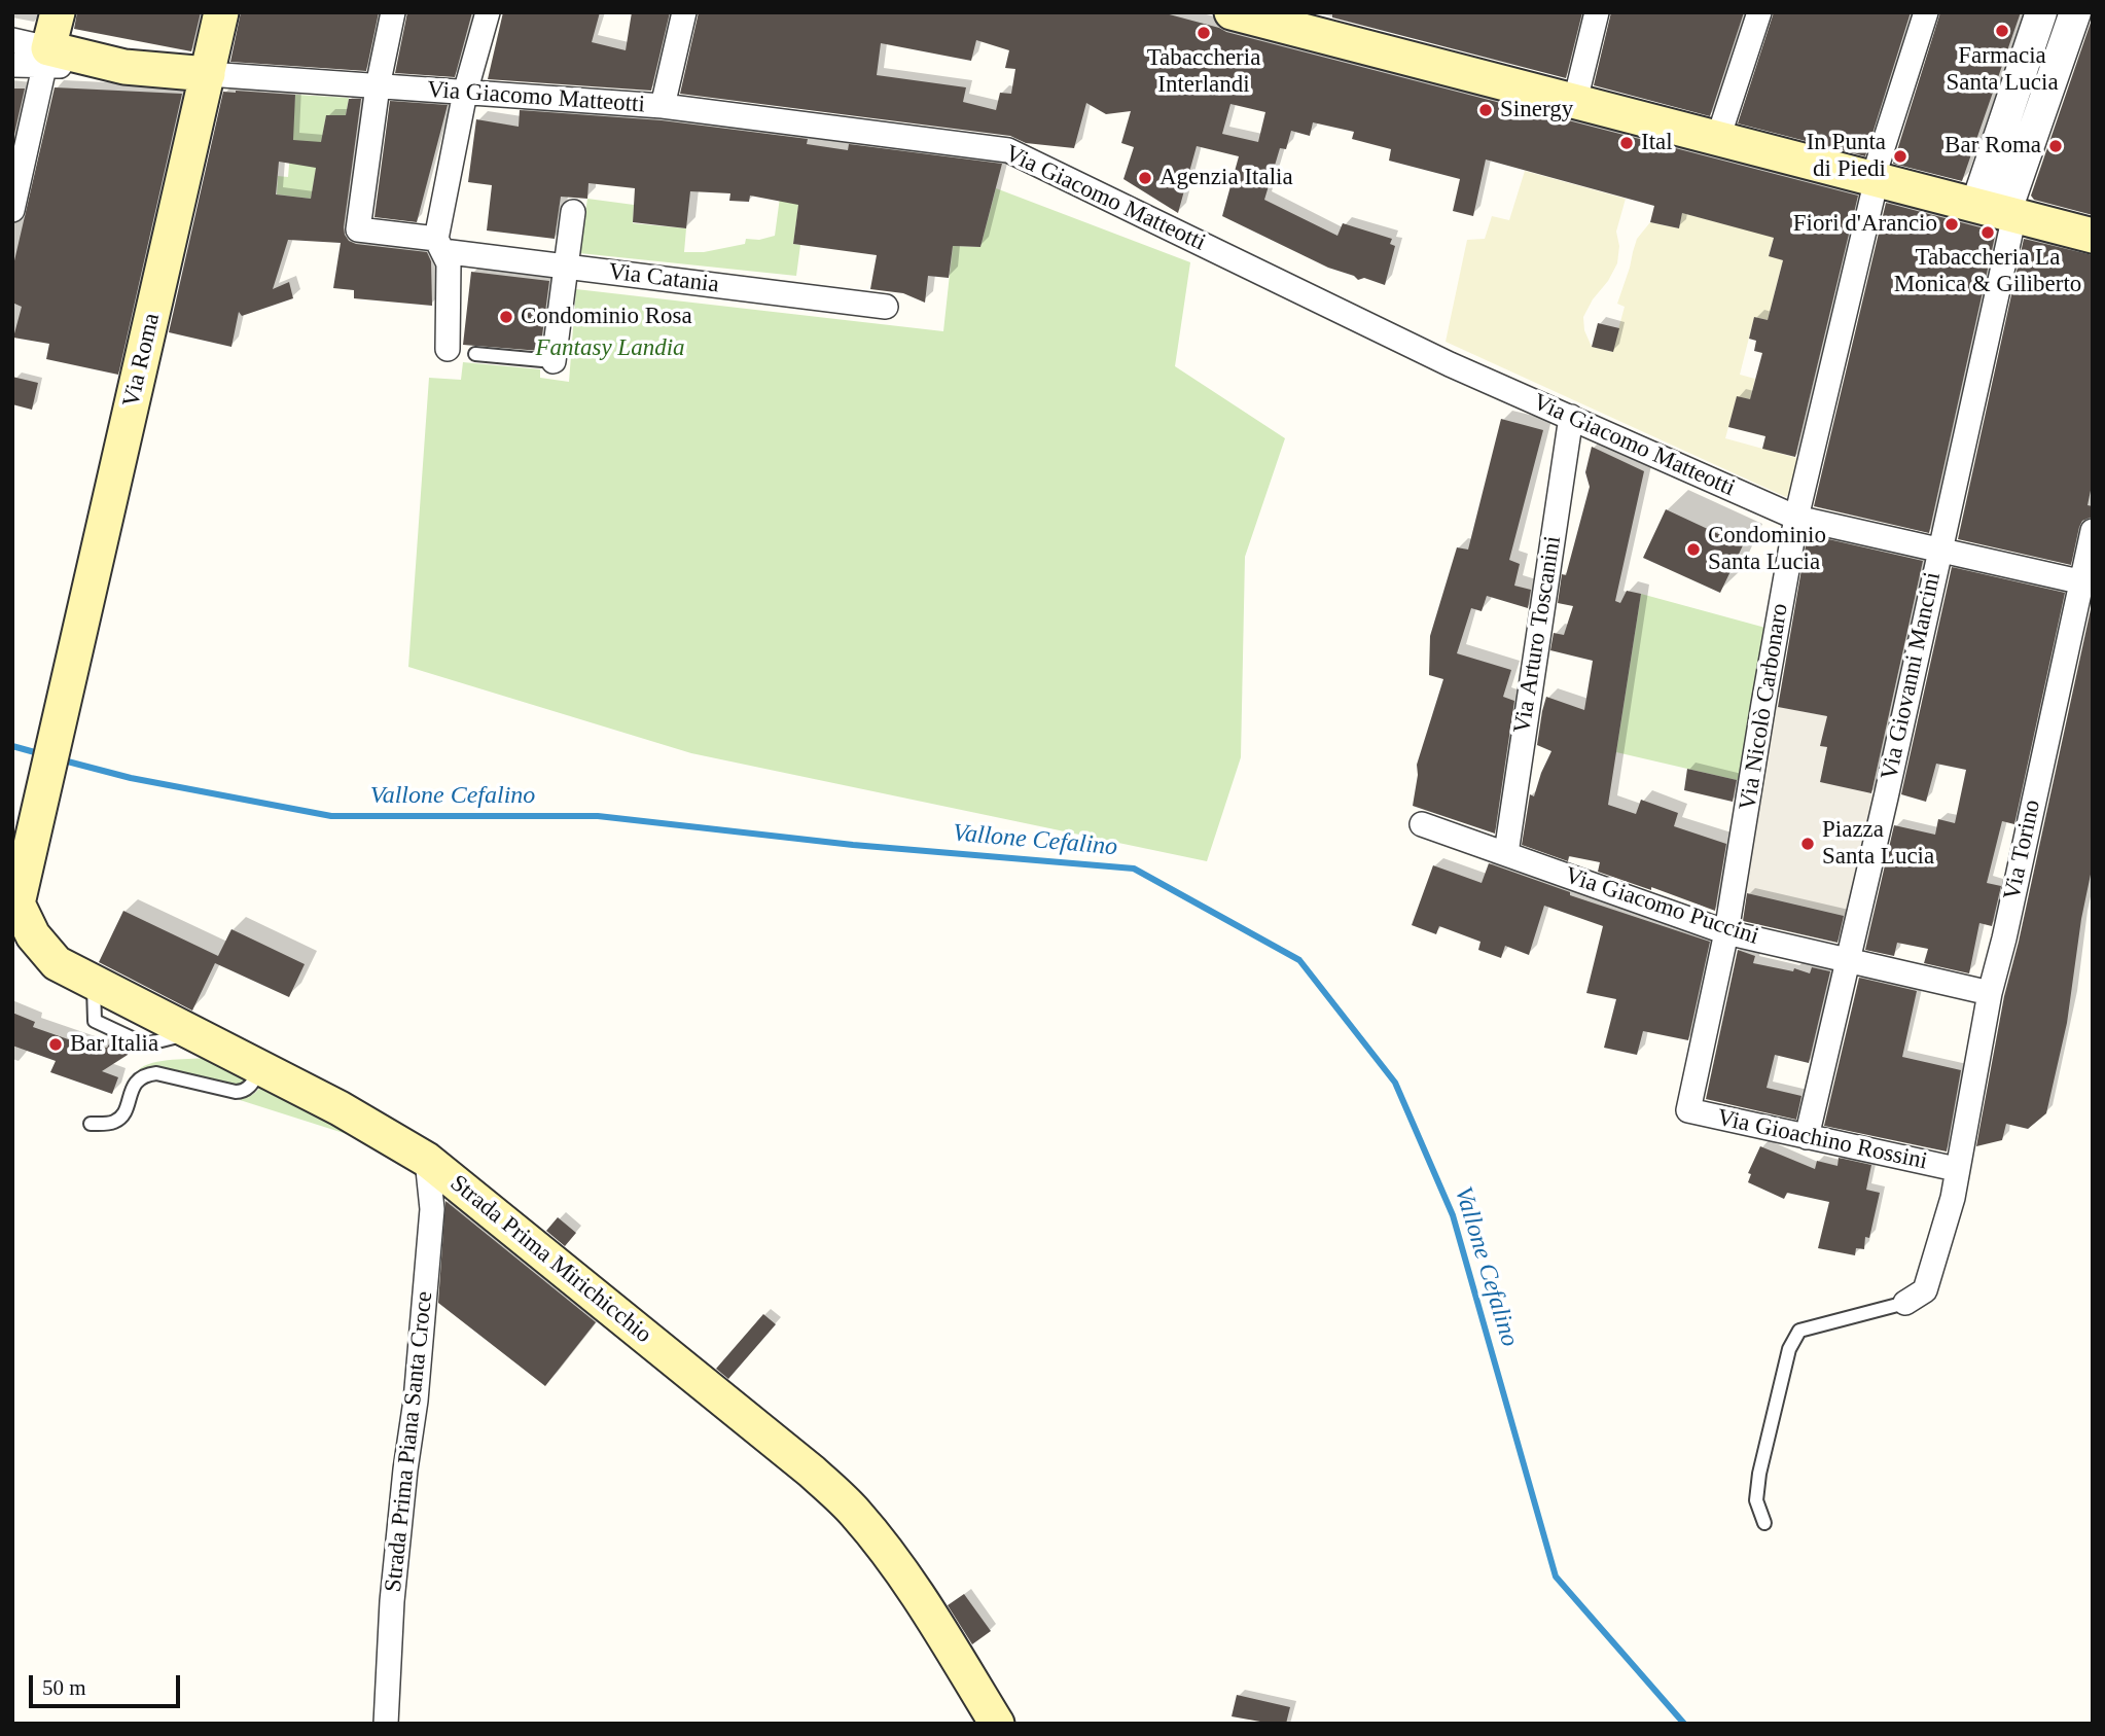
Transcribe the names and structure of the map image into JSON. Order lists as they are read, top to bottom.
{
  "streets": {
    "main road": ["Via Giacomo Matteotti", "Via Roma", "Strada Prima Mirichicchio"],
    "street": [
      "Via Catania",
      "Via Arturo Toscanini",
      "Via Giovanni Mancini",
      "Via Nicolò Carbonaro",
      "Via Torino",
      "Via Giacomo Puccini",
      "Via Gioachino Rossini",
      "Strada Prima Piana Santa Croce"
    ]
  },
  "crossings": [
    ["Via Giacomo Matteotti", "Via Catania"],
    ["Via Giacomo Matteotti", "Via Roma"],
    ["Via Giacomo Matteotti", "Via Arturo Toscanini"],
    ["Via Giacomo Matteotti", "Via Giovanni Mancini"],
    ["Via Giacomo Matteotti", "Via Nicolò Carbonaro"],
    ["Via Giacomo Matteotti", "Via Torino"],
    ["Via Roma", "Strada Prima Mirichicchio"],
    ["Via Arturo Toscanini", "Via Giacomo Puccini"],
    ["Via Giovanni Mancini", "Via Giacomo Puccini"],
    ["Via Giovanni Mancini", "Via Gioachino Rossini"],
    ["Via Nicolò Carbonaro", "Via Giacomo Puccini"],
    ["Via Nicolò Carbonaro", "Via Gioachino Rossini"],
    ["Via Torino", "Via Giacomo Puccini"],
    ["Via Torino", "Via Gioachino Rossini"],
    ["Strada Prima Mirichicchio", "Strada Prima Piana Santa Croce"]
  ],
  "water": ["Vallone Cefalino"],
  "parks": ["Fantasy Landia"],
  "places": [
    "Farmacia Santa Lucia",
    "Tabaccheria Interlandi",
    "Sinergy",
    "Ital",
    "Bar Roma",
    "In Punta di Piedi",
    "Agenzia Italia",
    "Fiori d'Arancio",
    "Tabaccheria La Monica & Giliberto",
    "Condominio Rosa",
    "Condominio Santa Lucia",
    "Piazza Santa Lucia",
    "Bar Italia"
  ],
  "scale_bar": "50 m"
}
